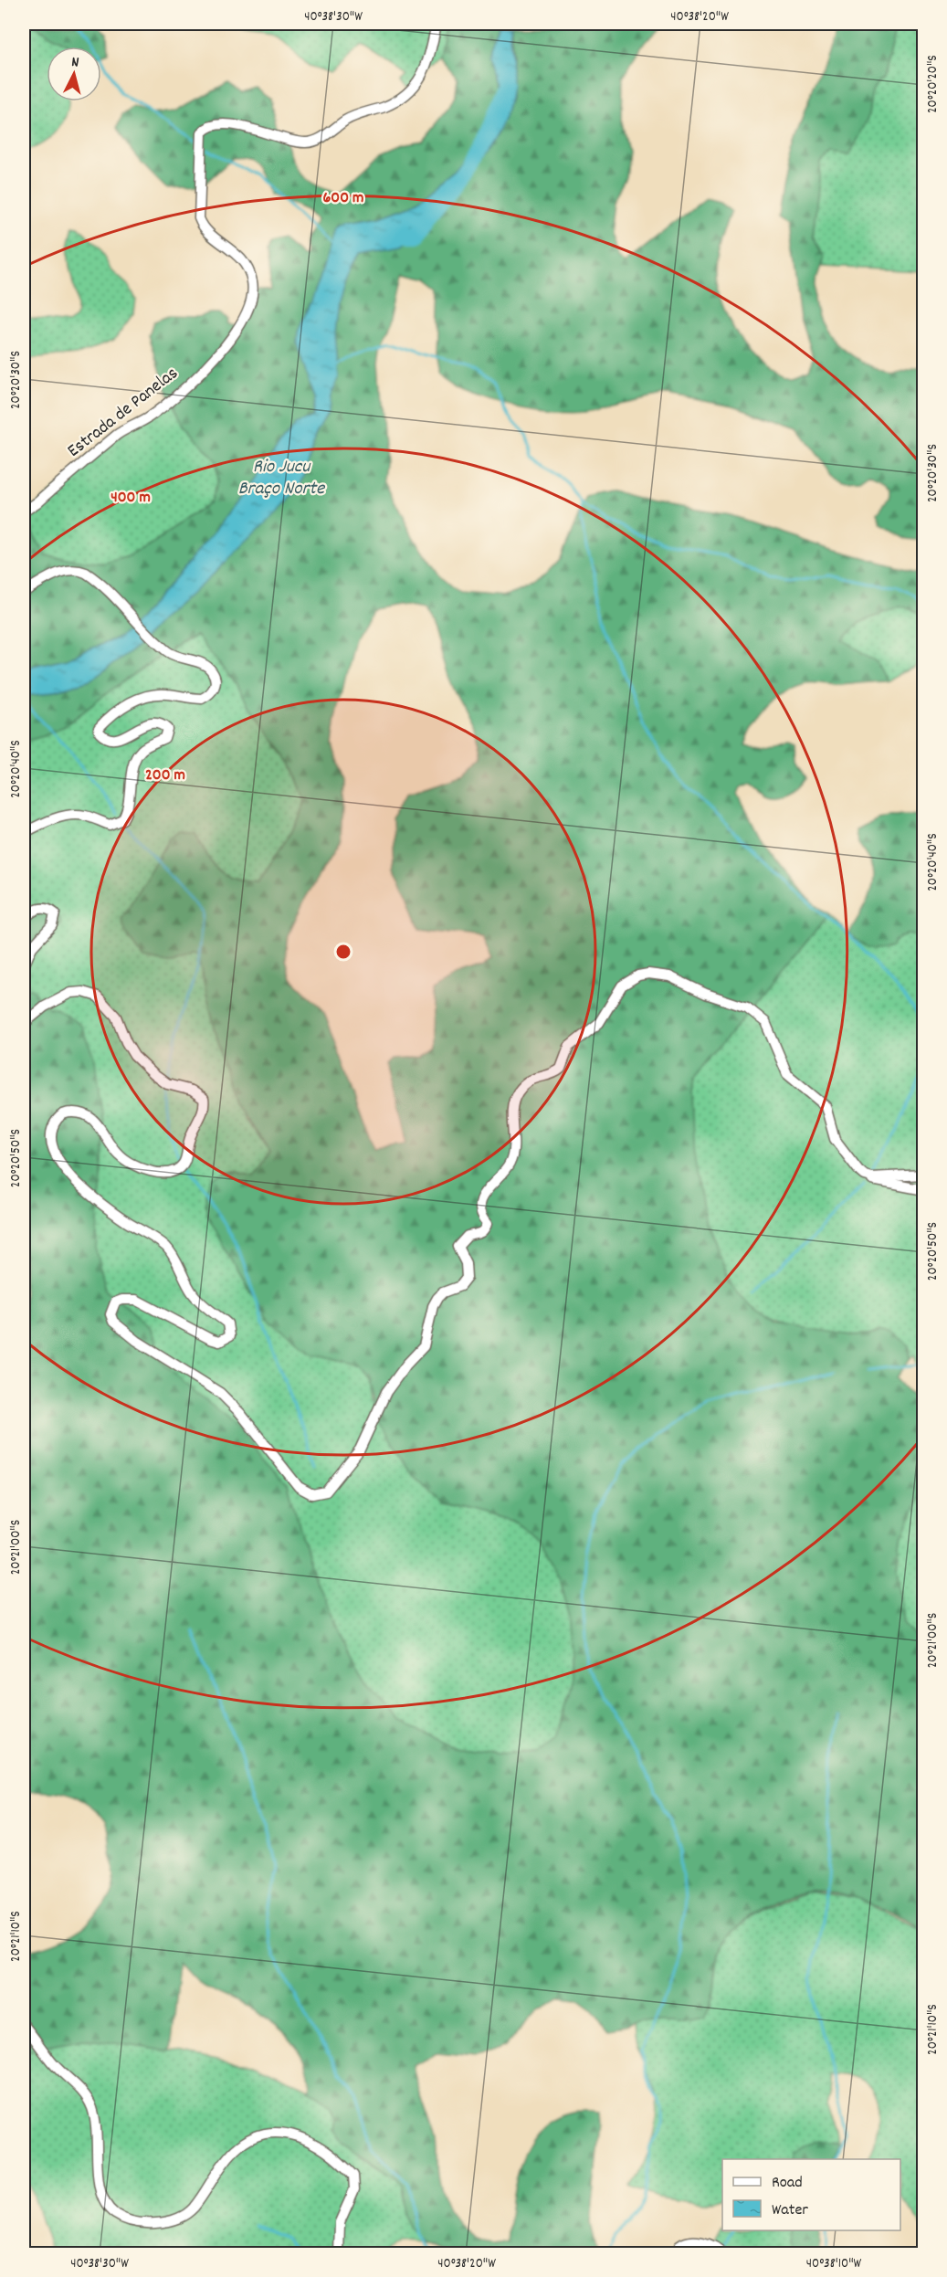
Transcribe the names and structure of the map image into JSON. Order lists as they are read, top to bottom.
{
  "streets": {
    "street": ["Estrada de Panelas"]
  },
  "water": ["Rio Jucu Braço Norte"],
  "legend": ["Road", "Water"],
  "north": "top",
  "coordinates": [
    "40°38'30\"W",
    "40°38'20\"W",
    "20°20'20\"S",
    "20°20'30\"S",
    "20°20'40\"S",
    "20°20'50\"S",
    "20°21'00\"S",
    "20°21'10\"S",
    "40°38'10\"W"
  ],
  "rings": ["600 m", "400 m", "200 m"]
}
